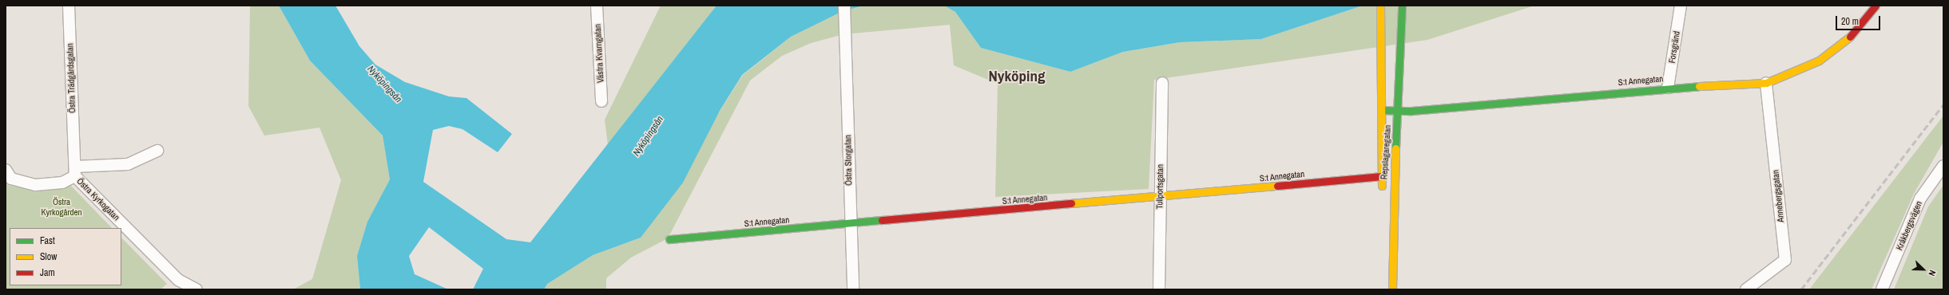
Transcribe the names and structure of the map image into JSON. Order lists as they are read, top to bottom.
{
  "streets": {
    "street": [
      "Forsgränd",
      "Västra Kvarngatan",
      "Östra Trädgårdsgatan",
      "S:t Annegatan",
      "Repslagaregatan",
      "Östra Storgatan",
      "Tullportsgatan",
      "Annebergsgatan",
      "Östra Kyrkogatan",
      "Kråkbergsvägen"
    ]
  },
  "crossings": [
    ["Forsgränd", "S:t Annegatan"],
    ["Östra Trädgårdsgatan", "Östra Kyrkogatan"],
    ["S:t Annegatan", "Repslagaregatan"],
    ["S:t Annegatan", "Östra Storgatan"],
    ["S:t Annegatan", "Tullportsgatan"],
    ["S:t Annegatan", "Annebergsgatan"]
  ],
  "districts": ["Nyköping"],
  "water": ["Nyköpingsån"],
  "parks": ["Östra Kyrkogården"],
  "legend": ["Fast", "Slow", "Jam"],
  "scale_bar": "20 m",
  "north": "bottom right"
}
